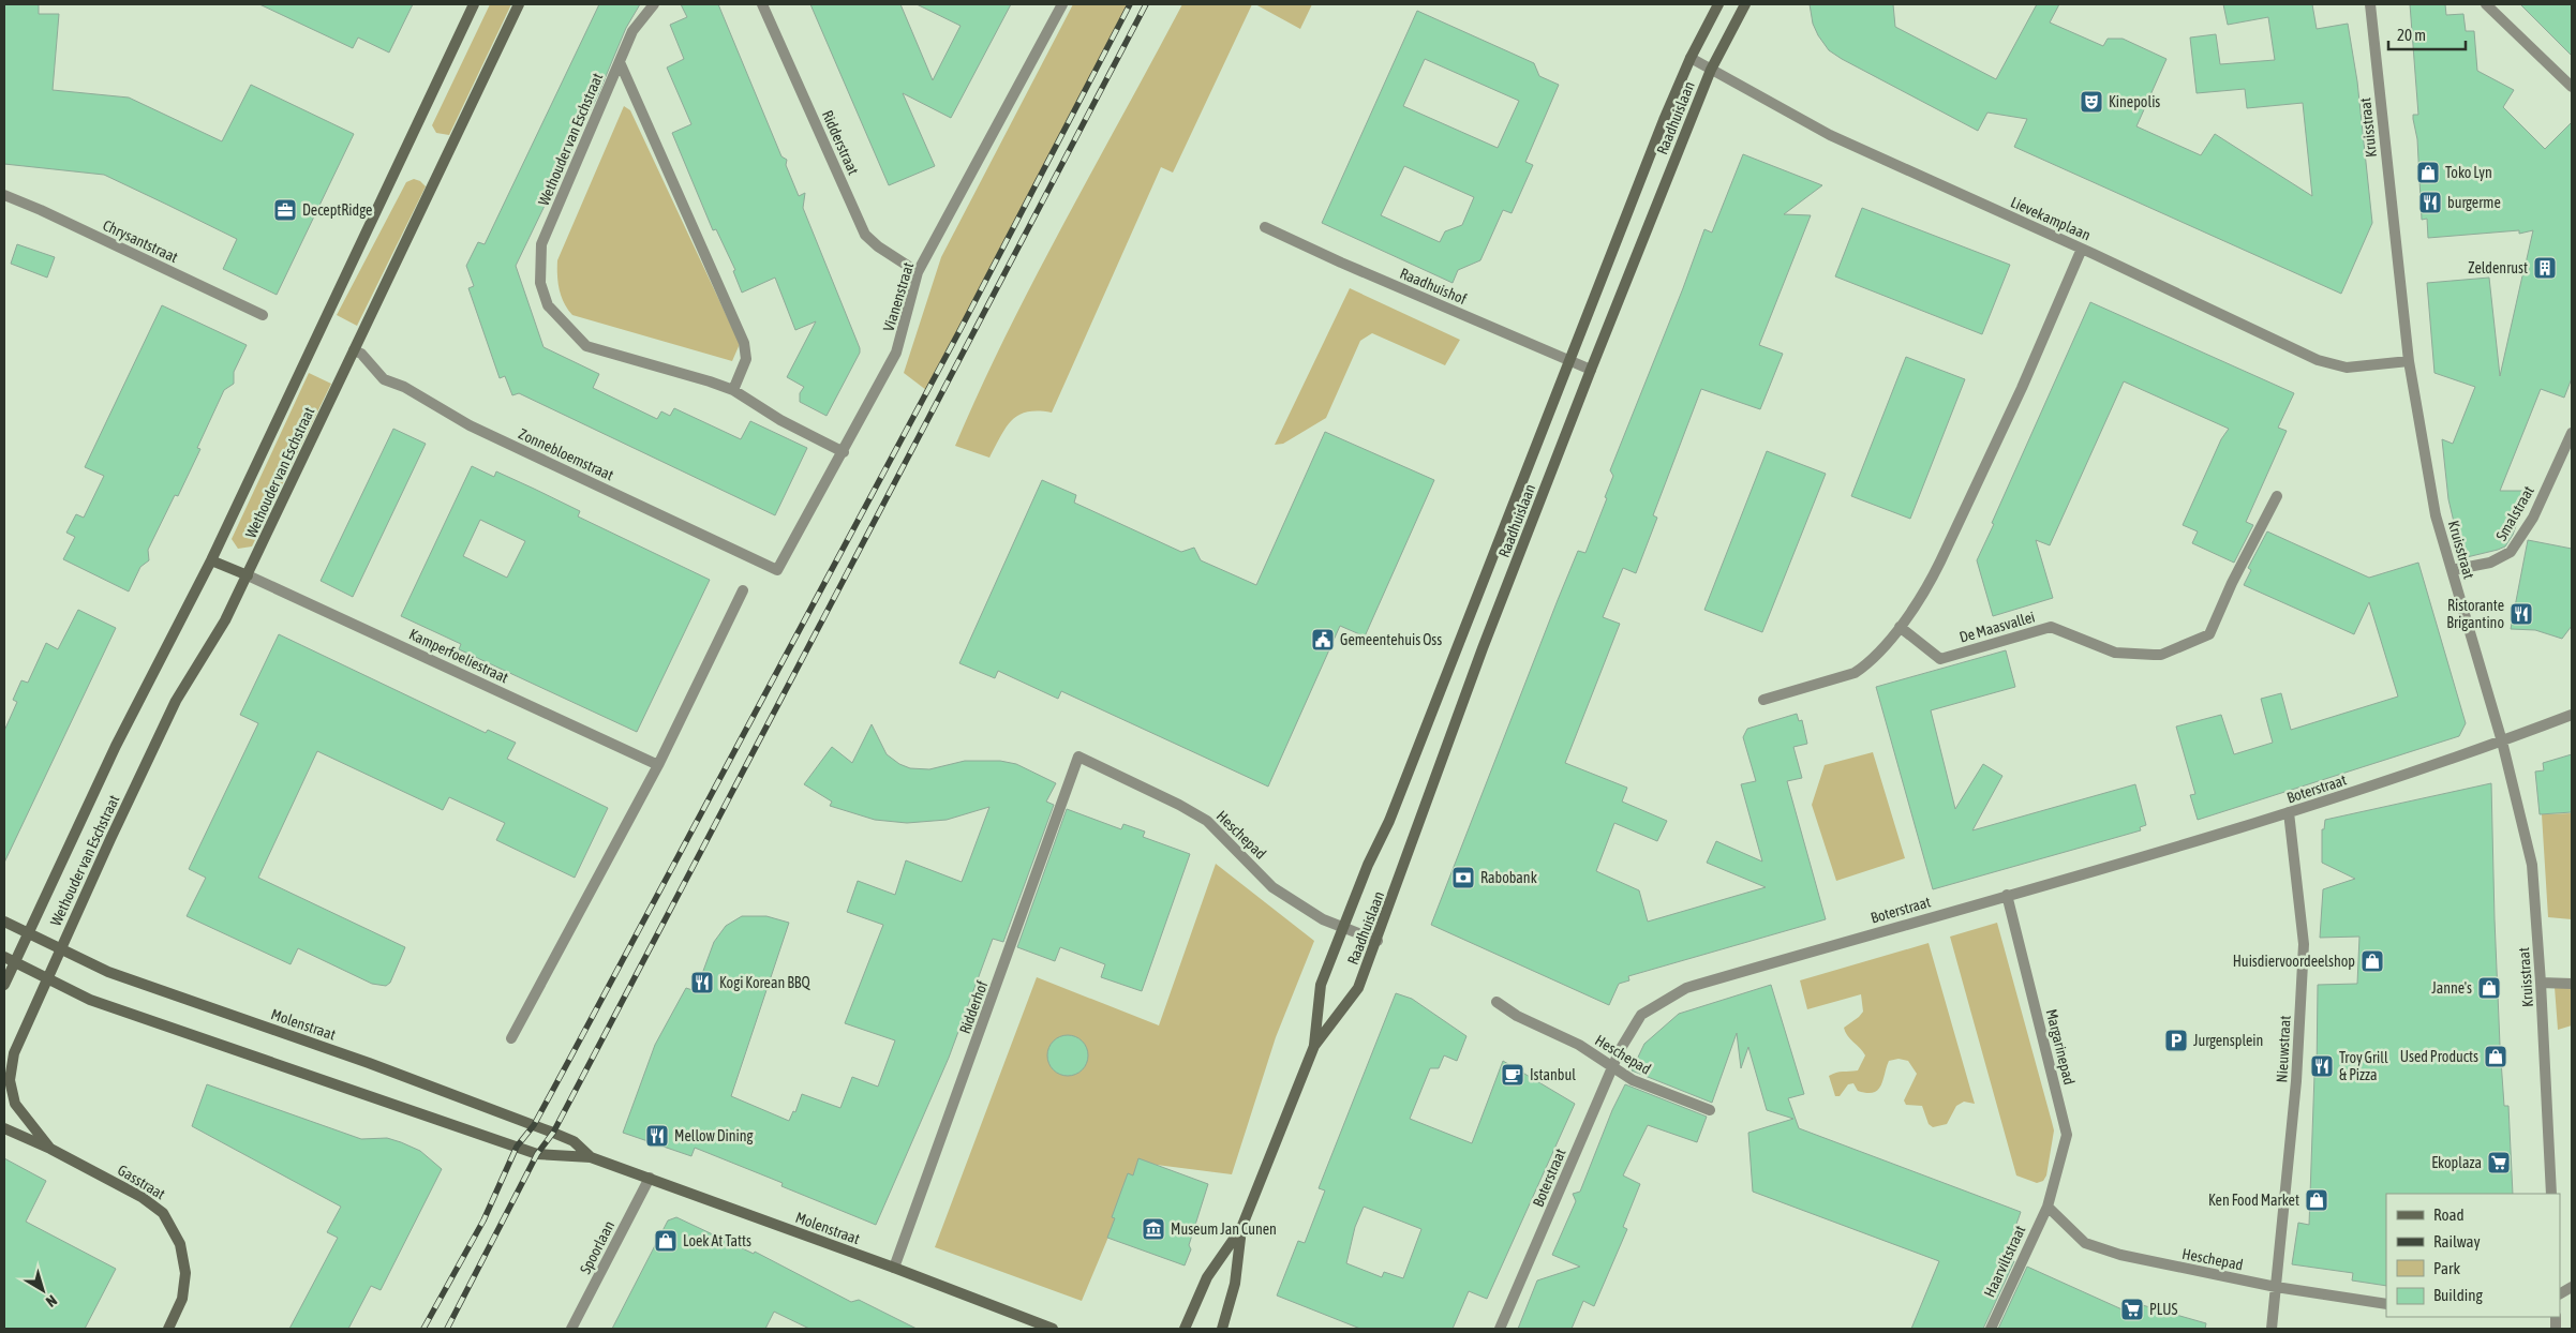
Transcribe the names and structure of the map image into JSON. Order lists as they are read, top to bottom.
{
  "streets": {
    "street": [
      "Raadhuislaan",
      "Kruisstraat",
      "Wethouder van Eschstraat",
      "Ridderstraat",
      "Lievekamplaan",
      "Chrysantstraat",
      "Raadhuishof",
      "Vianenstraat",
      "Zonnebloemstraat",
      "Smalstraat",
      "De Maasvallei",
      "Kamperfoeliestraat",
      "Boterstraat",
      "Heschepad",
      "Ridderhof",
      "Molenstraat",
      "Margarinepad",
      "Nieuwstraat",
      "Gasstraat",
      "Spoorlaan",
      "Haarviltstraat"
    ]
  },
  "crossings": [
    ["Raadhuislaan", "Lievekamplaan"],
    ["Raadhuislaan", "Raadhuishof"],
    ["Raadhuislaan", "Heschepad"],
    ["Kruisstraat", "Lievekamplaan"],
    ["Kruisstraat", "Smalstraat"],
    ["Kruisstraat", "Boterstraat"],
    ["Wethouder van Eschstraat", "Vianenstraat"],
    ["Wethouder van Eschstraat", "Zonnebloemstraat"],
    ["Wethouder van Eschstraat", "Kamperfoeliestraat"],
    ["Wethouder van Eschstraat", "Molenstraat"],
    ["Wethouder van Eschstraat", "Gasstraat"],
    ["Ridderstraat", "Vianenstraat"],
    ["Vianenstraat", "Zonnebloemstraat"],
    ["Boterstraat", "Heschepad"],
    ["Boterstraat", "Margarinepad"],
    ["Boterstraat", "Nieuwstraat"],
    ["Heschepad", "Ridderhof"],
    ["Heschepad", "Margarinepad"],
    ["Heschepad", "Nieuwstraat"],
    ["Heschepad", "Haarviltstraat"],
    ["Ridderhof", "Molenstraat"],
    ["Molenstraat", "Gasstraat"],
    ["Molenstraat", "Spoorlaan"],
    ["Margarinepad", "Haarviltstraat"]
  ],
  "places": {
    "theatre": ["Kinepolis"],
    "shop": [
      "Toko Lyn",
      "Huisdiervoordeelshop",
      "Janne's",
      "Used Products",
      "Ken Food Market",
      "Loek At Tatts"
    ],
    "restaurant": [
      "burgerme",
      "Ristorante Brigantino",
      "Kogi Korean BBQ",
      "Troy Grill & Pizza",
      "Mellow Dining"
    ],
    "office": ["DeceptRidge"],
    "building": ["Zeldenrust"],
    "public building": ["Gemeentehuis Oss"],
    "bank": ["Rabobank"],
    "parking": ["Jurgensplein"],
    "cafe": ["Istanbul"],
    "supermarket": ["Ekoplaza", "PLUS"],
    "museum": ["Museum Jan Cunen"]
  },
  "legend": [
    "Road",
    "Railway",
    "Park",
    "Building"
  ],
  "scale_bar": "20 m",
  "north": "bottom right"
}
